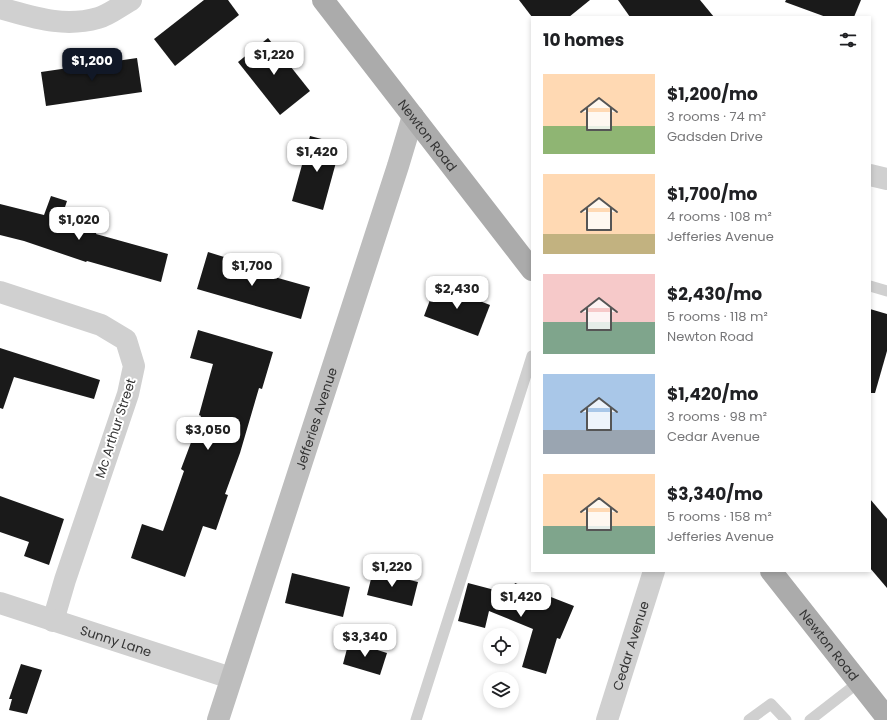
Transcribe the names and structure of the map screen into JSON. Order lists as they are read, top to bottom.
{
  "streets": {
    "main road": ["Newton Road"],
    "street": [
      "Jefferies Avenue",
      "Mc Arthur Street",
      "Sunny Lane",
      "Cedar Avenue"
    ]
  },
  "crossings": [
    ["Newton Road", "Jefferies Avenue"],
    ["Jefferies Avenue", "Sunny Lane"],
    ["Mc Arthur Street", "Sunny Lane"]
  ],
  "page": {
    "heading": "10 homes",
    "price": [
      "$1,220",
      "$1,200",
      "$1,420",
      "$1,020",
      "$1,700",
      "$2,430",
      "$3,050",
      "$1,220",
      "$1,420",
      "$3,340"
    ],
    "list": [
      {
        "name": "$1,200/mo",
        "note": "3 rooms · 74 m² · Gadsden Drive"
      },
      {
        "name": "$1,700/mo",
        "note": "4 rooms · 108 m² · Jefferies Avenue"
      },
      {
        "name": "$2,430/mo",
        "note": "5 rooms · 118 m² · Newton Road"
      },
      {
        "name": "$1,420/mo",
        "note": "3 rooms · 98 m² · Cedar Avenue"
      },
      {
        "name": "$3,340/mo",
        "note": "5 rooms · 158 m² · Jefferies Avenue"
      }
    ]
  }
}
